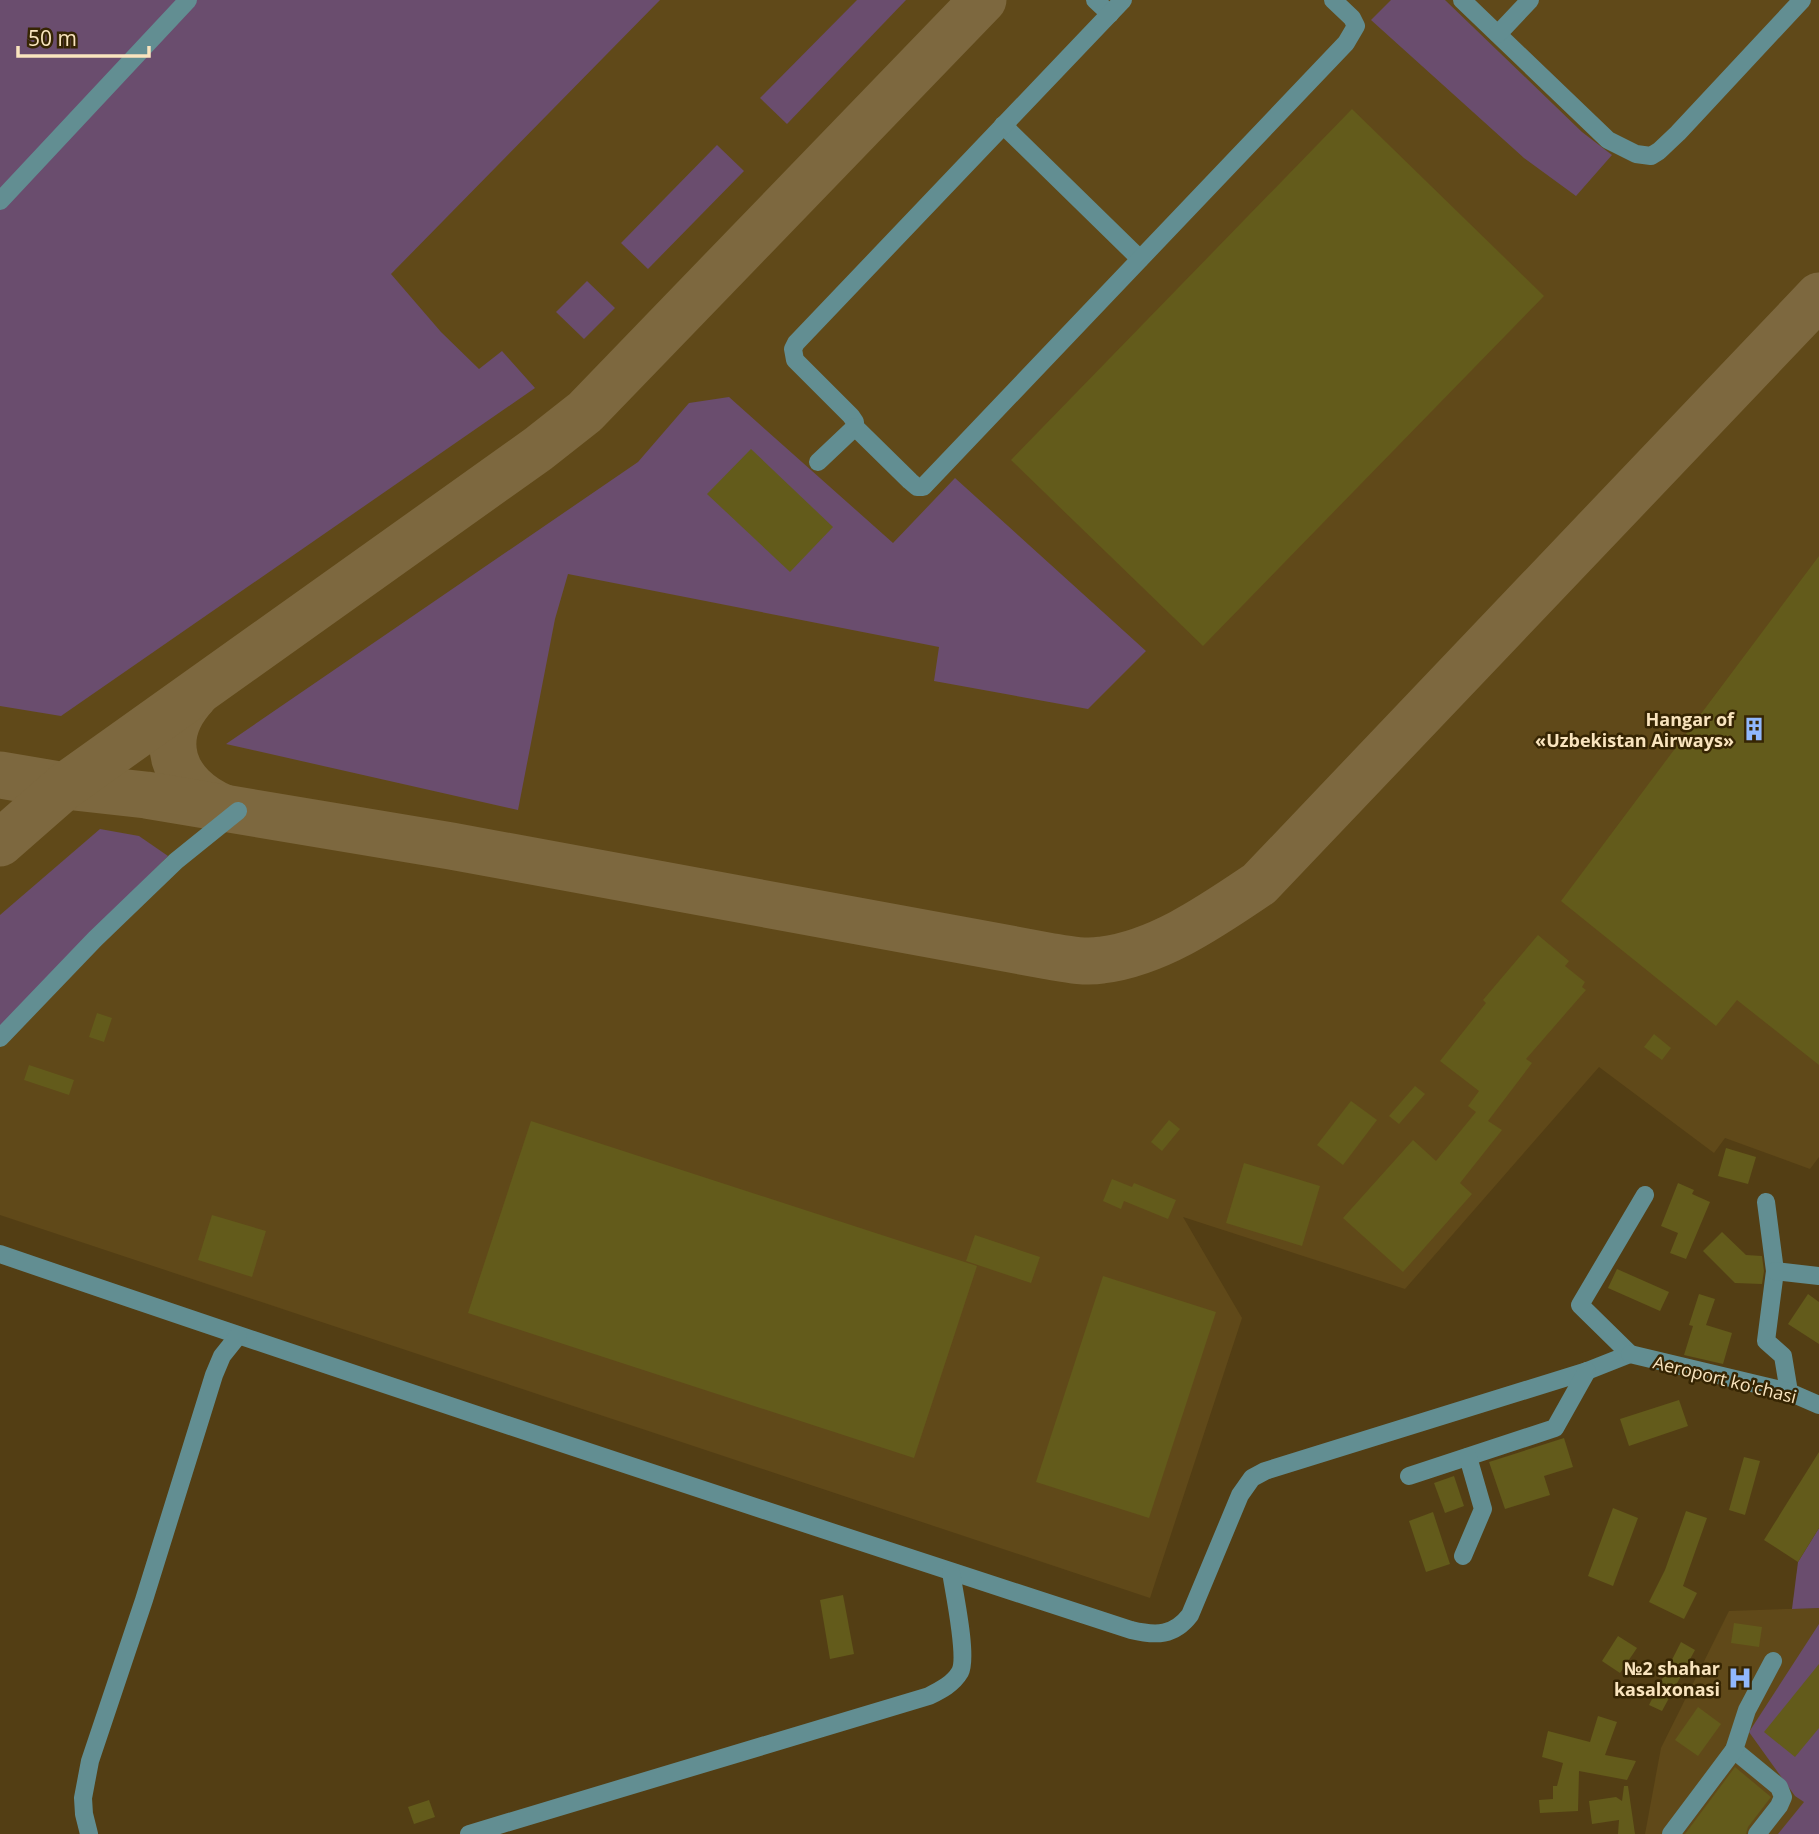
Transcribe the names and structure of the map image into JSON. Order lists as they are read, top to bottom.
{
  "streets": {
    "street": ["Aeroport ko'chasi"]
  },
  "places": {
    "building": ["Hangar of «Uzbekistan Airways»"],
    "hospital": ["№2 shahar kasalxonasi"]
  },
  "scale_bar": "50 m"
}
